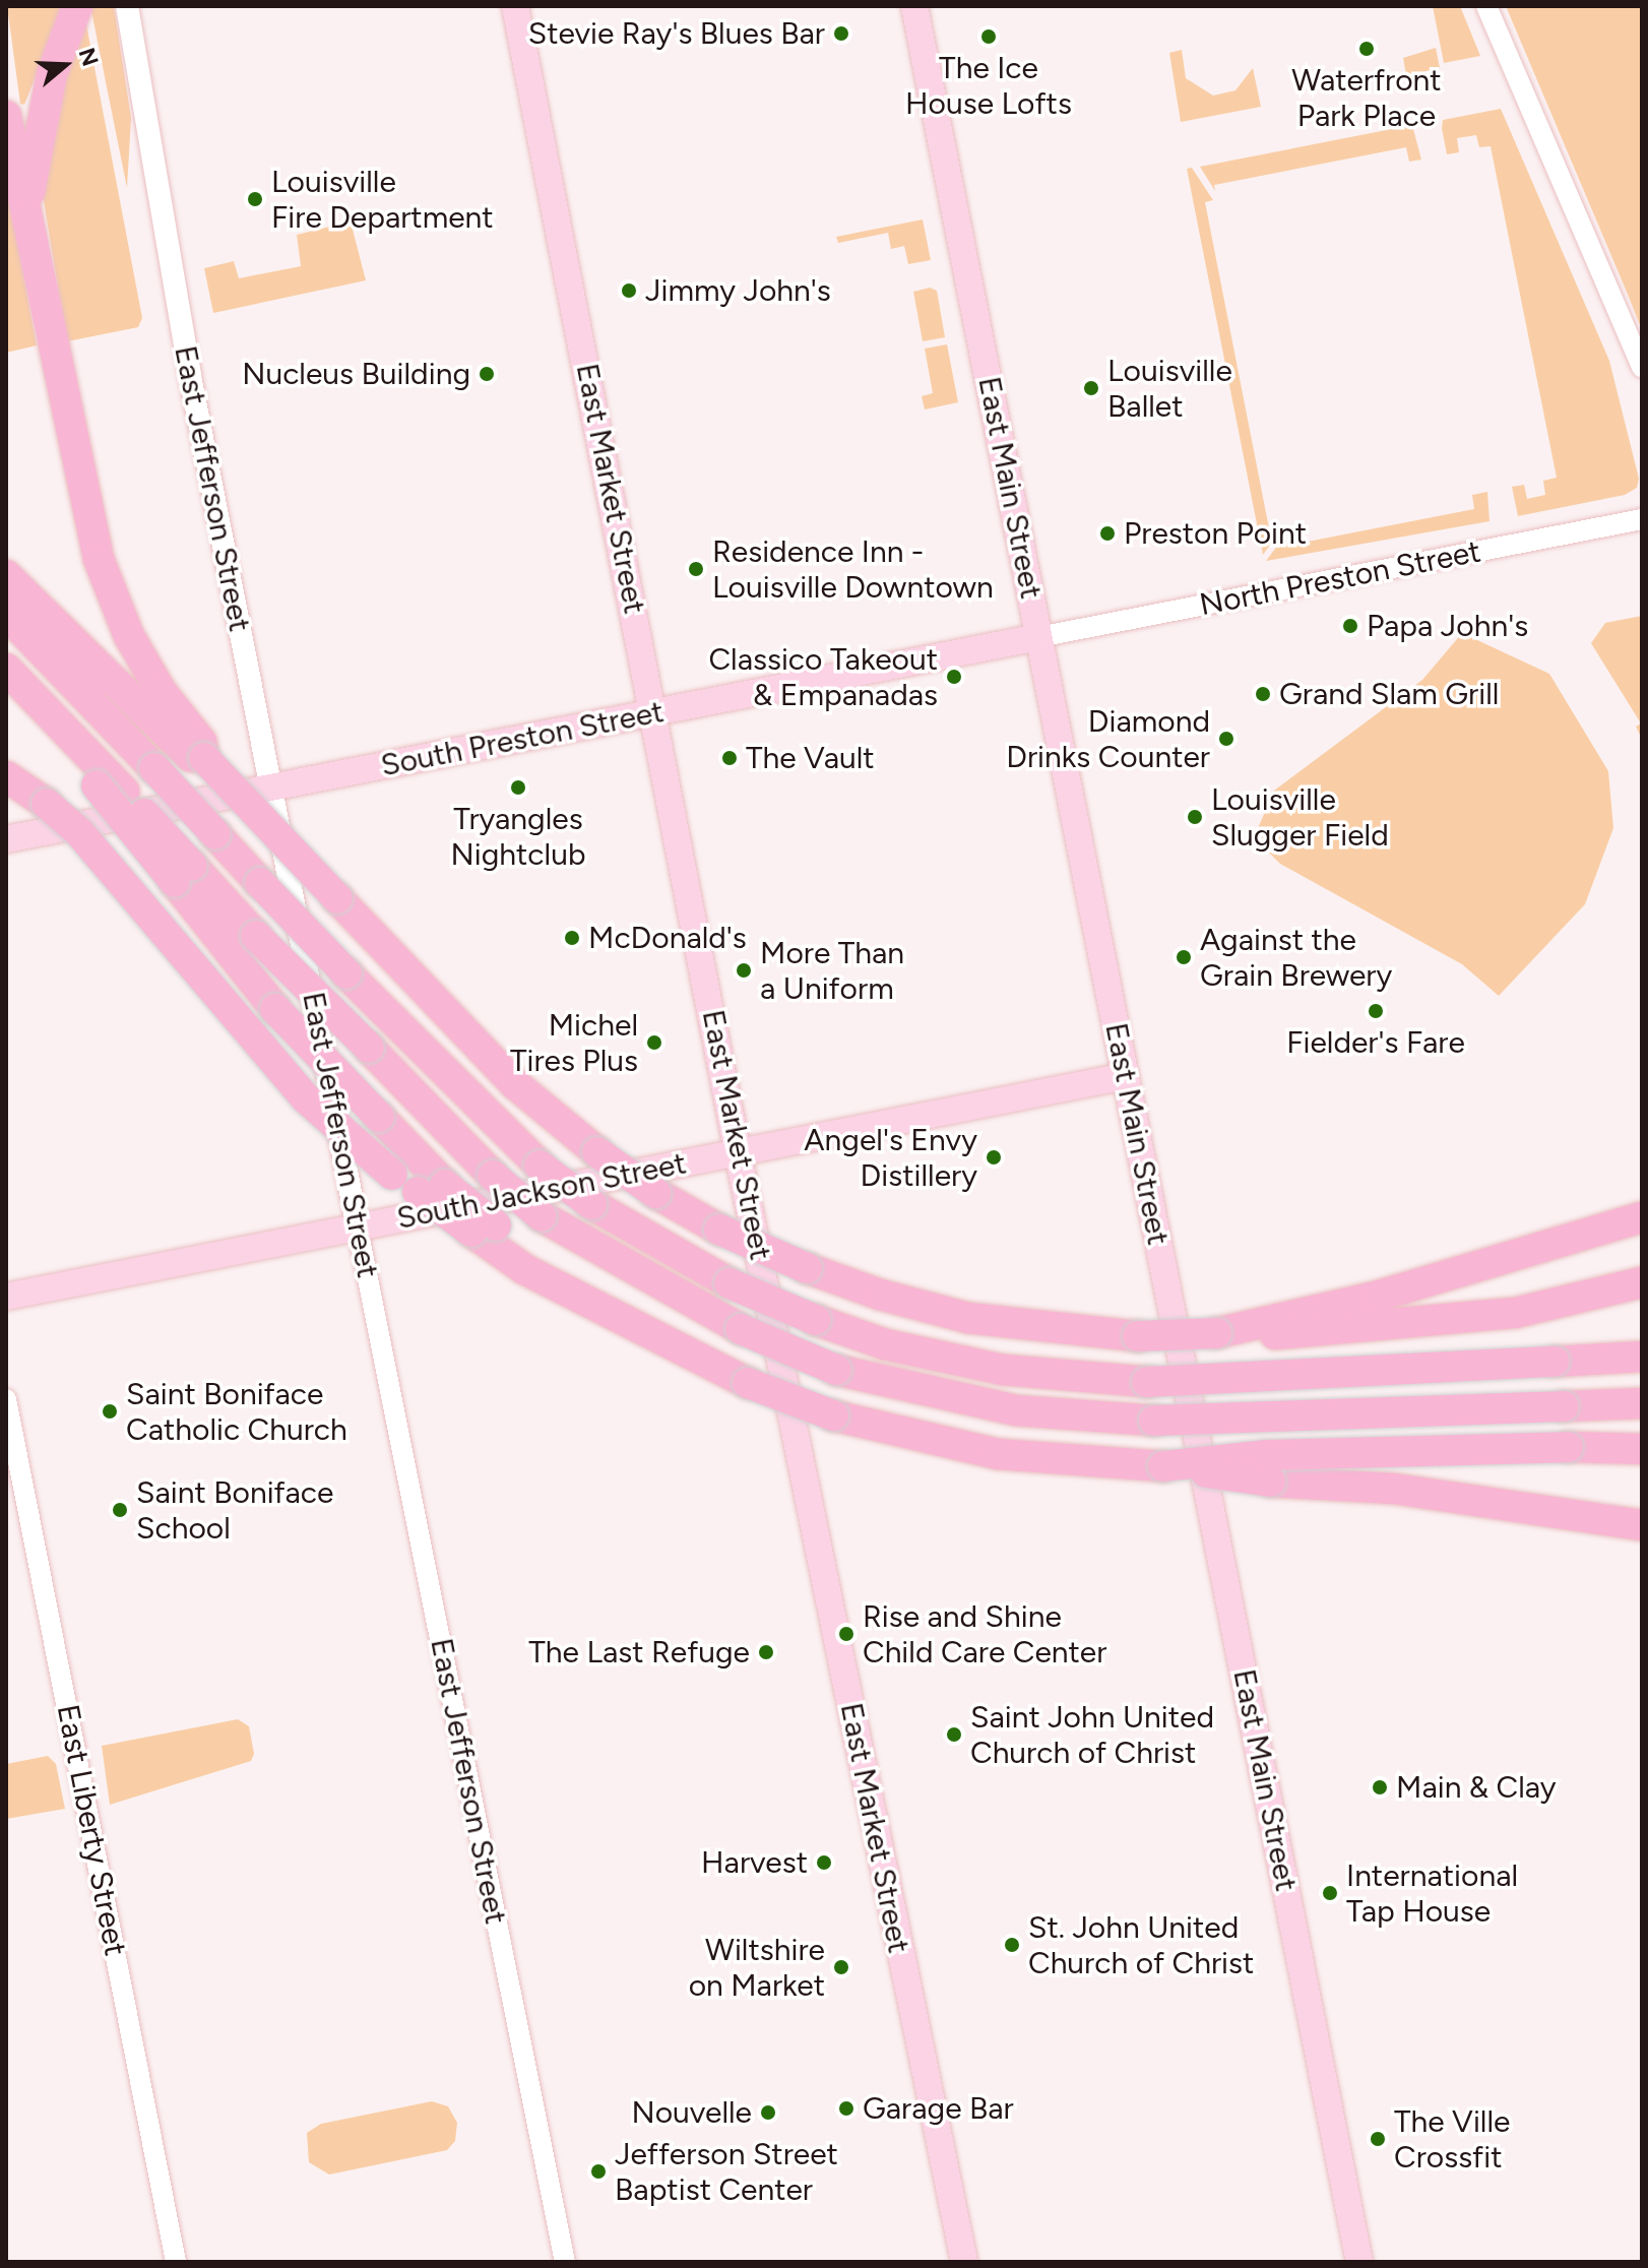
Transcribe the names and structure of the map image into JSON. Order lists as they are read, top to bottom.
{
  "streets": {
    "main road": [
      "East Main Street",
      "East Jefferson Street",
      "East Market Street",
      "South Preston Street",
      "South Jackson Street"
    ],
    "street": ["North Preston Street", "East Liberty Street"]
  },
  "crossings": [
    ["East Main Street", "North Preston Street"],
    ["East Main Street", "South Preston Street"],
    ["East Main Street", "South Jackson Street"],
    ["East Jefferson Street", "South Preston Street"],
    ["East Jefferson Street", "South Jackson Street"],
    ["East Market Street", "South Preston Street"],
    ["East Market Street", "South Jackson Street"],
    ["North Preston Street", "South Preston Street"]
  ],
  "places": [
    "Stevie Ray's Blues Bar",
    "The Ice House Lofts",
    "Waterfront Park Place",
    "Louisville Fire Department",
    "Jimmy John's",
    "Nucleus Building",
    "Louisville Ballet",
    "Preston Point",
    "Residence Inn - Louisville Downtown",
    "Papa John's",
    "Classico Takeout & Empanadas",
    "Grand Slam Grill",
    "Diamond Drinks Counter",
    "The Vault",
    "Tryangles Nightclub",
    "Louisville Slugger Field",
    "McDonald's",
    "Against the Grain Brewery",
    "More Than a Uniform",
    "Fielder's Fare",
    "Michel Tires Plus",
    "Angel's Envy Distillery",
    "Saint Boniface Catholic Church",
    "Saint Boniface School",
    "Rise and Shine Child Care Center",
    "The Last Refuge",
    "Saint John United Church of Christ",
    "Main & Clay",
    "Harvest",
    "International Tap House",
    "St. John United Church of Christ",
    "Wiltshire on Market",
    "Garage Bar",
    "Nouvelle",
    "The Ville Crossfit",
    "Jefferson Street Baptist Center"
  ],
  "north": "right"
}
